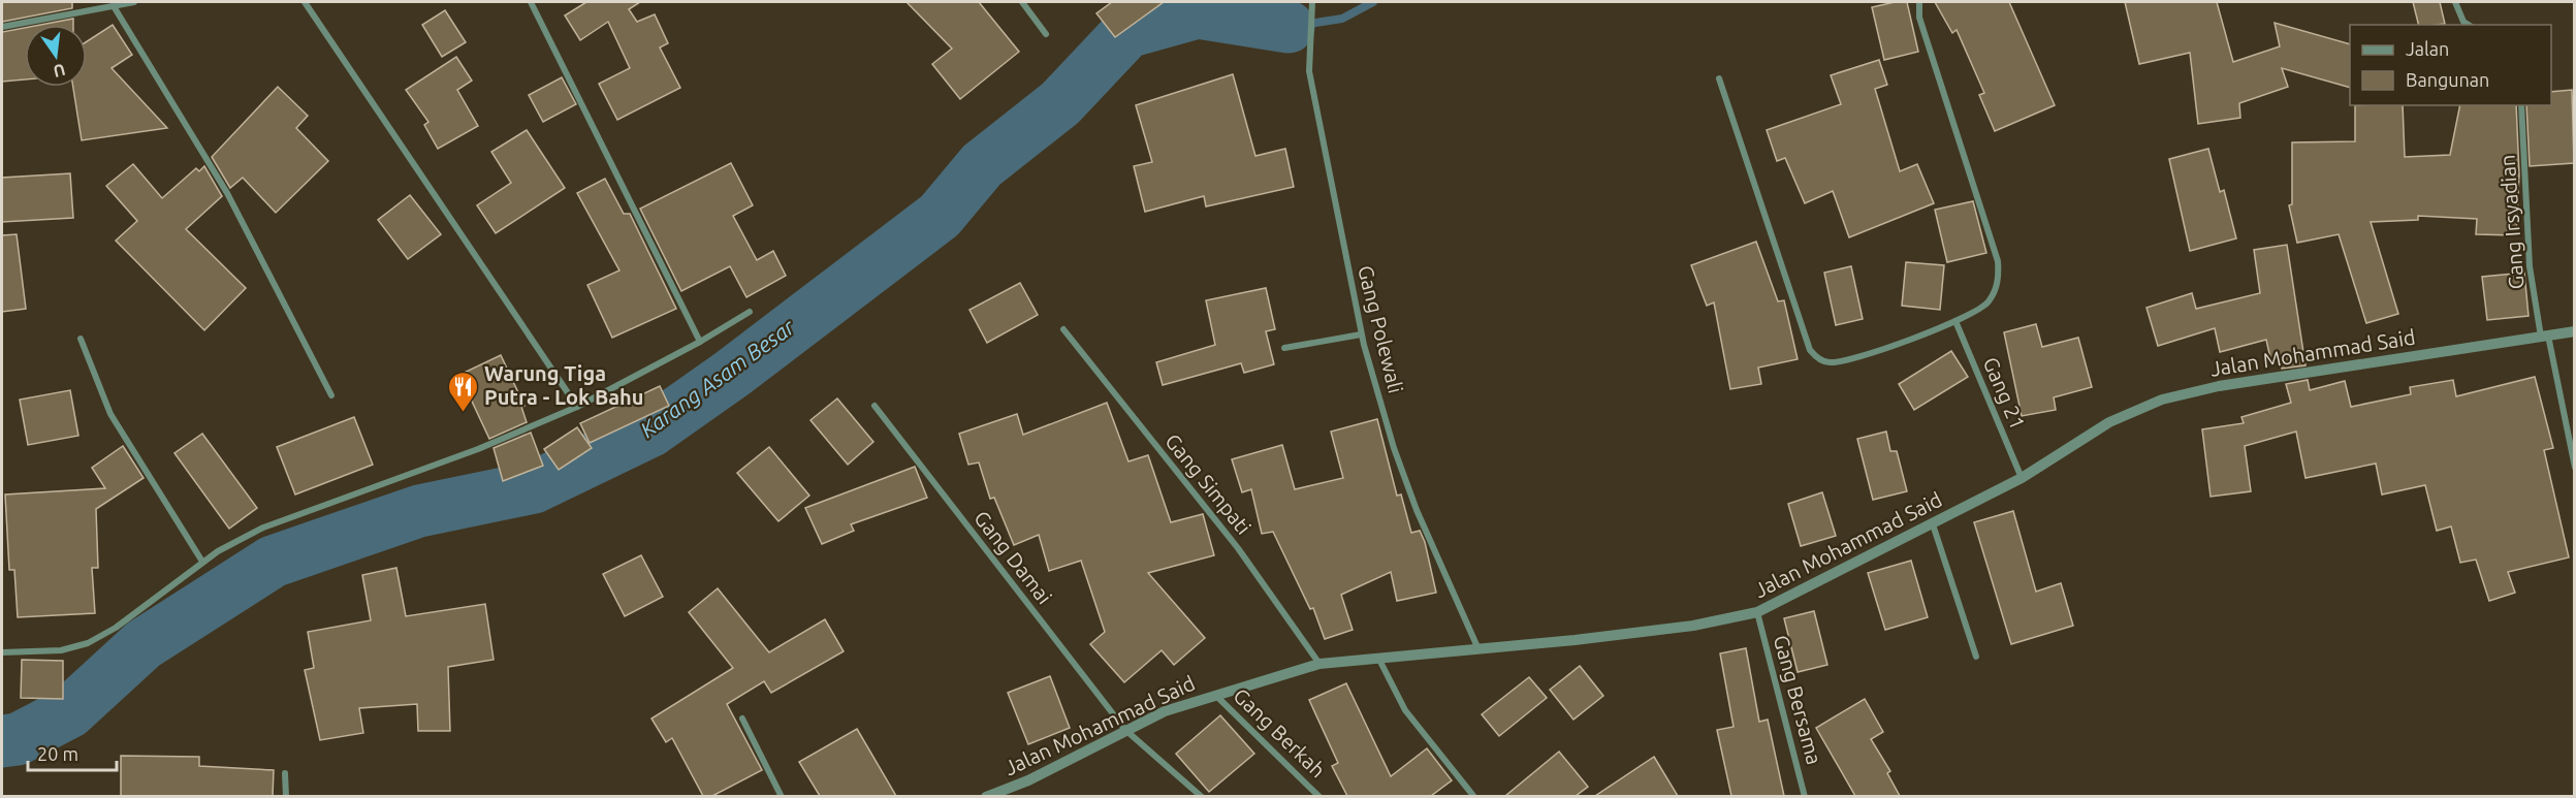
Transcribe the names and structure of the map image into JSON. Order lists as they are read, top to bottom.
{
  "streets": {
    "street": [
      "Gang Irsyadian",
      "Gang Polewali",
      "Jalan Mohammad Said",
      "Gang 21",
      "Gang Simpati",
      "Gang Damai",
      "Gang Bersama",
      "Gang Berkah"
    ]
  },
  "crossings": [
    ["Gang Irsyadian", "Jalan Mohammad Said"],
    ["Gang Polewali", "Jalan Mohammad Said"],
    ["Jalan Mohammad Said", "Gang 21"],
    ["Jalan Mohammad Said", "Gang Simpati"],
    ["Jalan Mohammad Said", "Gang Damai"],
    ["Jalan Mohammad Said", "Gang Bersama"],
    ["Jalan Mohammad Said", "Gang Berkah"]
  ],
  "water": ["Karang Asam Besar"],
  "places": {
    "restaurant": ["Warung Tiga Putra - Lok Bahu"]
  },
  "legend": ["Jalan", "Bangunan"],
  "scale_bar": "20 m",
  "north": "bottom"
}
